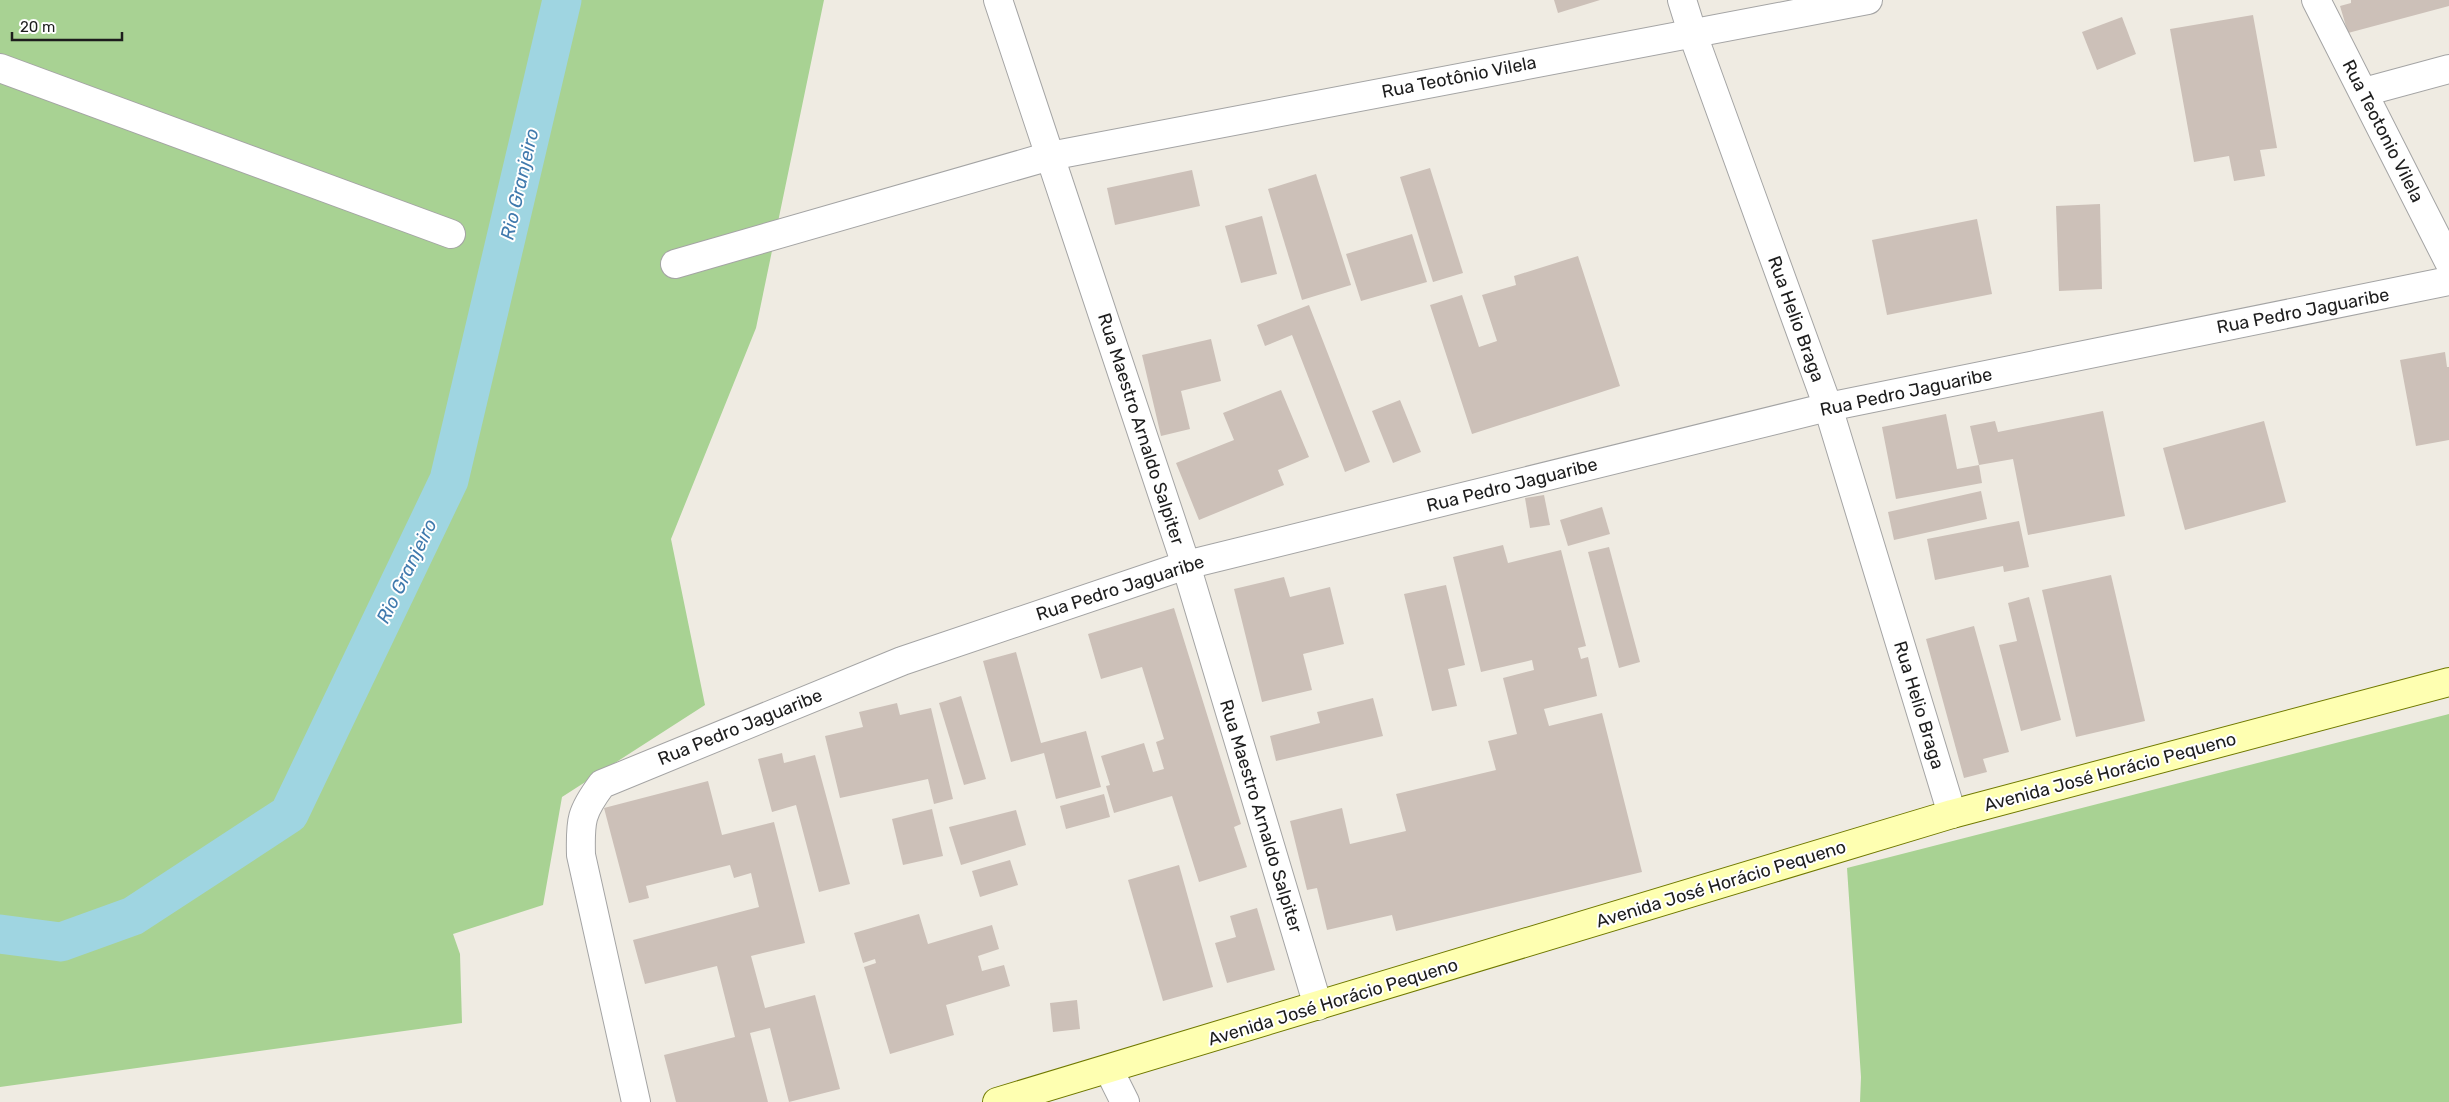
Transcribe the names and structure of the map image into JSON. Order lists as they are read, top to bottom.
{
  "streets": {
    "street": [
      "Rua Teotônio Vilela",
      "Rua Teotonio Vilela",
      "Rua Pedro Jaguaribe",
      "Rua Helio Braga",
      "Rua Maestro Arnaldo Salpiter",
      "Avenida José Horácio Pequeno"
    ]
  },
  "crossings": [
    ["Rua Teotônio Vilela", "Rua Helio Braga"],
    ["Rua Teotônio Vilela", "Rua Maestro Arnaldo Salpiter"],
    ["Rua Pedro Jaguaribe", "Rua Helio Braga"],
    ["Rua Pedro Jaguaribe", "Rua Maestro Arnaldo Salpiter"],
    ["Rua Helio Braga", "Avenida José Horácio Pequeno"],
    ["Rua Maestro Arnaldo Salpiter", "Avenida José Horácio Pequeno"]
  ],
  "water": ["Rio Granjeiro"],
  "scale_bar": "20 m"
}
